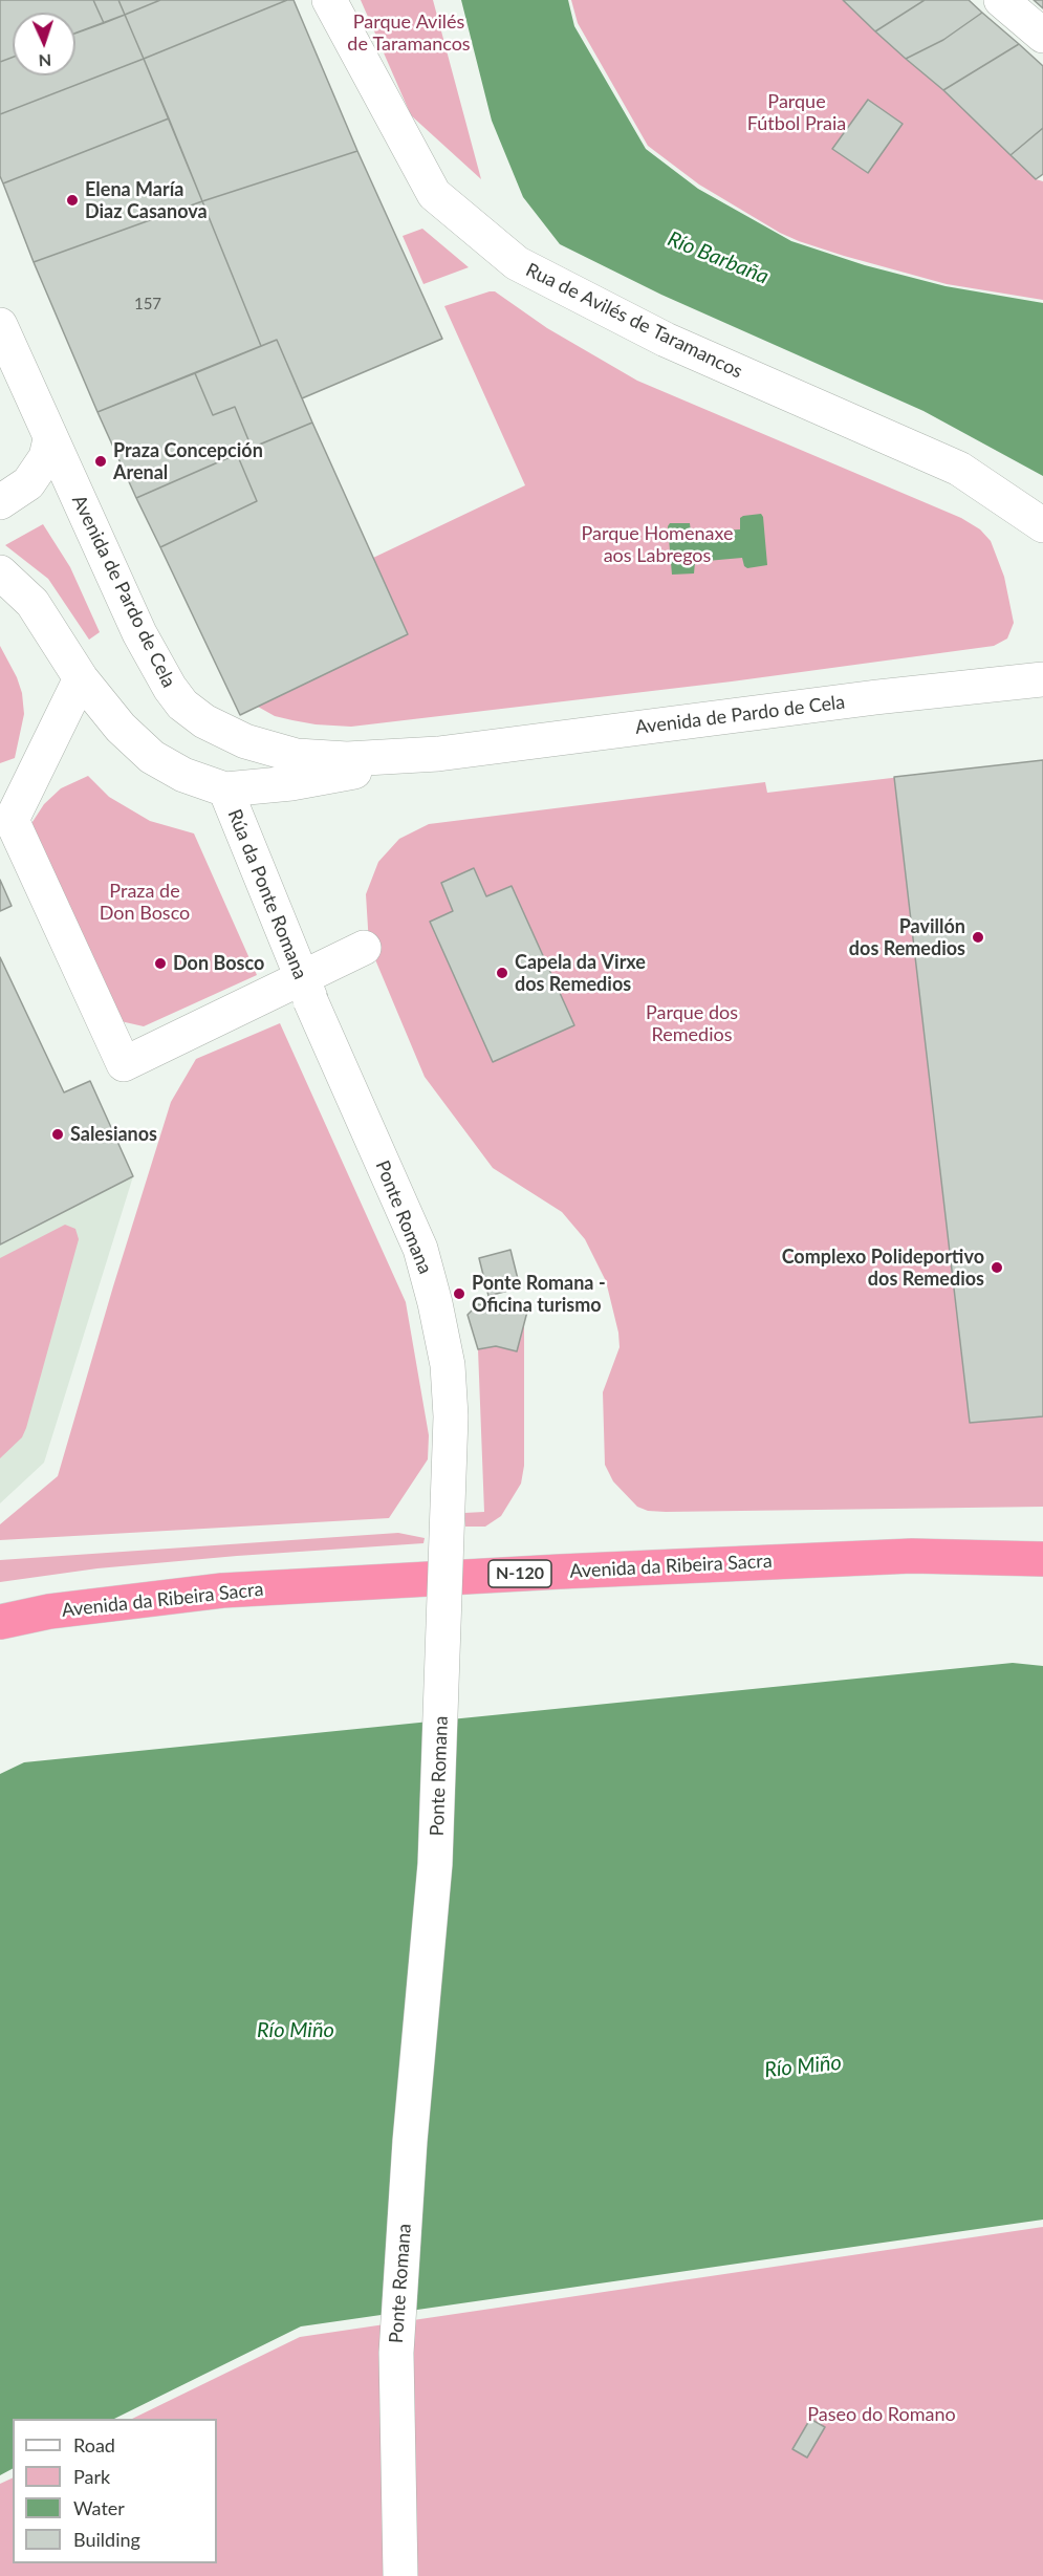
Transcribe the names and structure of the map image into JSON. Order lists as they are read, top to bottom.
{
  "streets": {
    "highway": ["Avenida da Ribeira Sacra", "N-120"],
    "street": [
      "Rua de Avilés de Taramancos",
      "Avenida de Pardo de Cela",
      "Rúa da Ponte Romana",
      "Ponte Romana"
    ]
  },
  "crossings": [
    ["Avenida de Pardo de Cela", "Rúa da Ponte Romana"],
    ["Rúa da Ponte Romana", "Ponte Romana"]
  ],
  "water": ["Río Barbaña", "Río Miño"],
  "parks": [
    "Parque Avilés de Taramancos",
    "Parque Fútbol Praia",
    "Parque Homenaxe aos Labregos",
    "Praza de Don Bosco",
    "Parque dos Remedios",
    "Paseo do Romano"
  ],
  "places": [
    "Elena María Diaz Casanova",
    "Praza Concepción Arenal",
    "Pavillón dos Remedios",
    "Don Bosco",
    "Capela da Virxe dos Remedios",
    "Salesianos",
    "Complexo Polideportivo dos Remedios",
    "Ponte Romana - Oficina turismo"
  ],
  "house_numbers": ["157"],
  "legend": [
    "Road",
    "Park",
    "Water",
    "Building"
  ],
  "north": "bottom"
}
